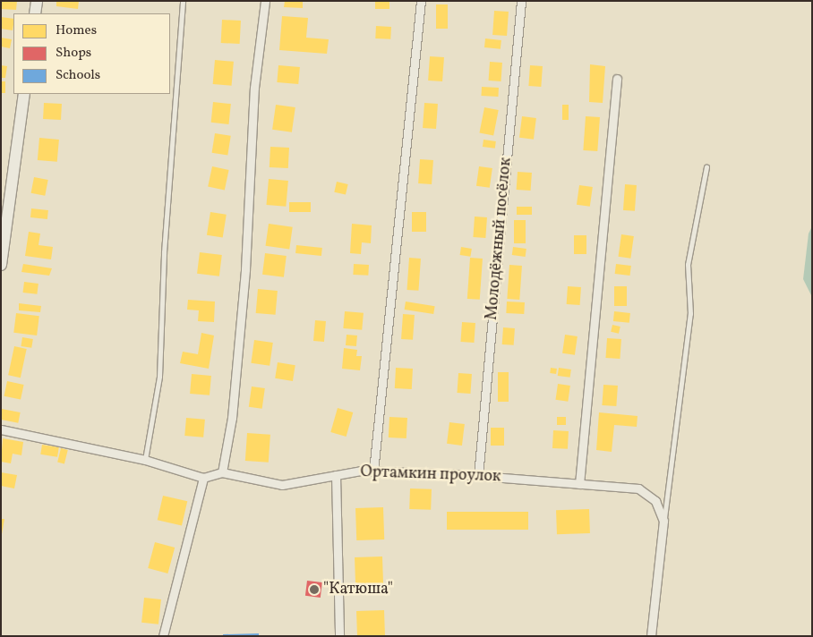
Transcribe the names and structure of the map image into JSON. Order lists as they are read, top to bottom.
{
  "streets": {
    "street": ["Молодёжный посёлок", "Ортамкин проулок"]
  },
  "crossings": [
    ["Молодёжный посёлок", "Ортамкин проулок"]
  ],
  "places": ["\"Катюша\""],
  "legend": ["Homes", "Shops", "Schools"]
}
